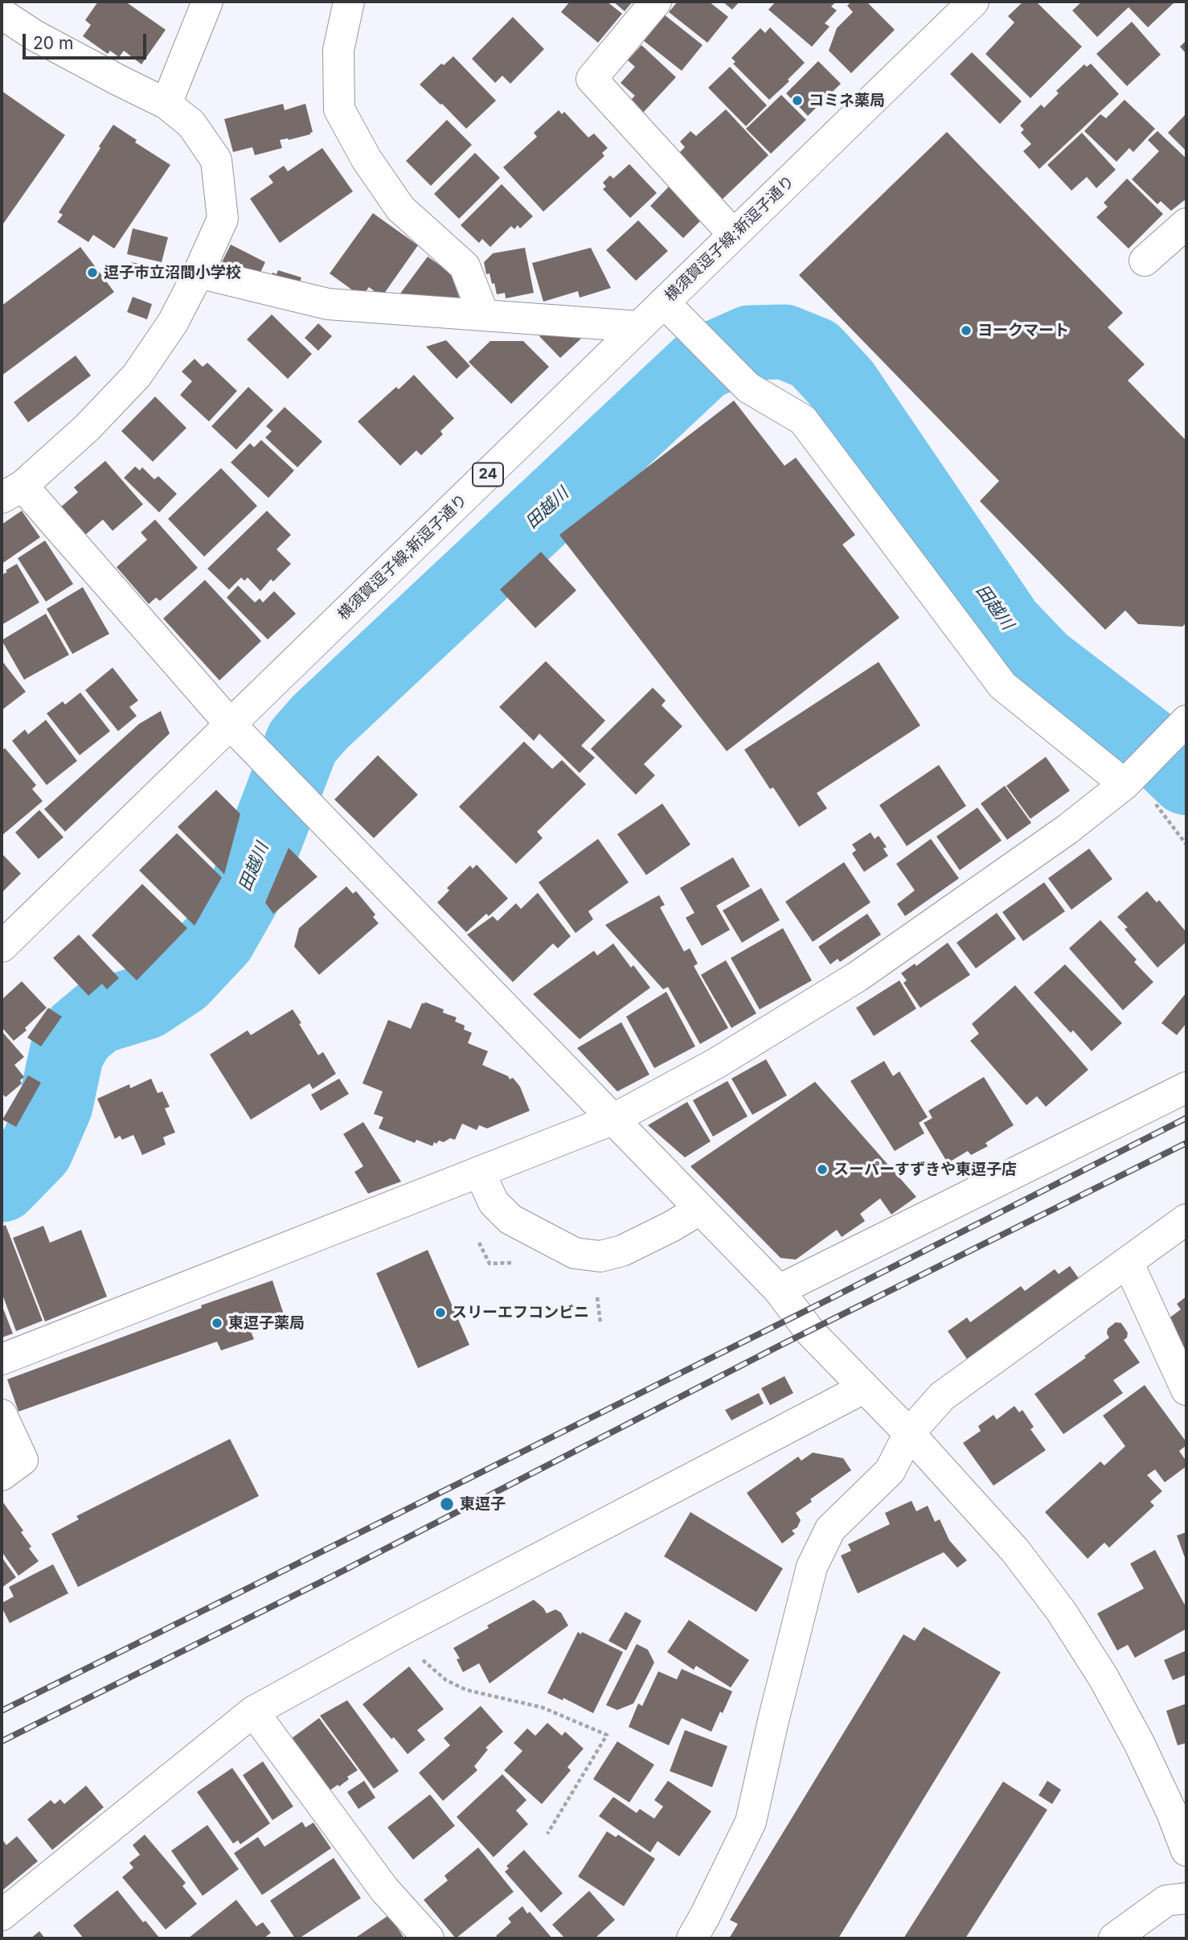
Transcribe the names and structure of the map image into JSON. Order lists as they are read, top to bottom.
{
  "streets": {
    "street": ["横須賀逗子線;新逗子通り", "24"]
  },
  "water": ["田越川"],
  "places": [
    "コミネ薬局",
    "逗子市立沼間小学校",
    "ヨークマート",
    "スーパーすずきや東逗子店",
    "スリーエフコンビニ",
    "東逗子薬局",
    "東逗子"
  ],
  "scale_bar": "20 m"
}
